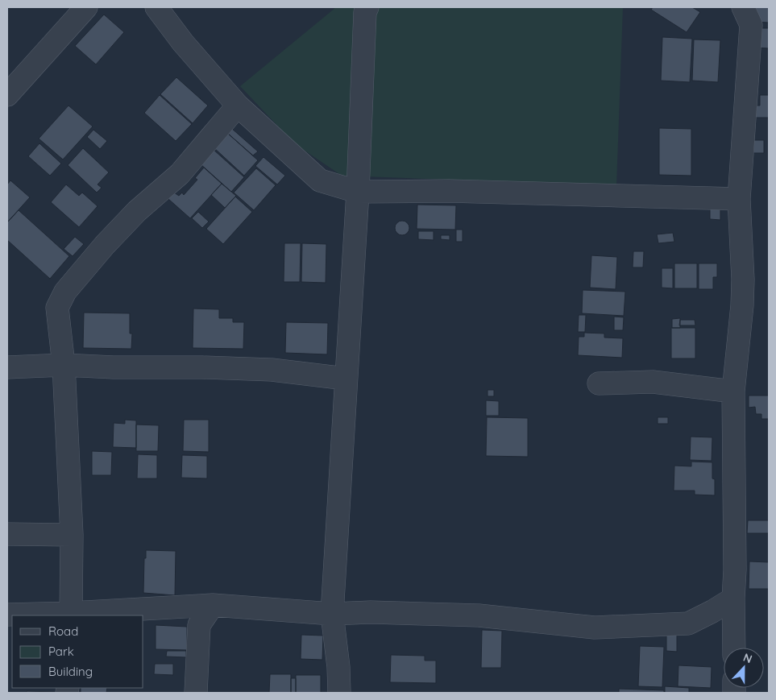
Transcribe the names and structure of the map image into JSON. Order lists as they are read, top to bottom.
{
  "legend": ["Road", "Park", "Building"],
  "north": "top"
}
